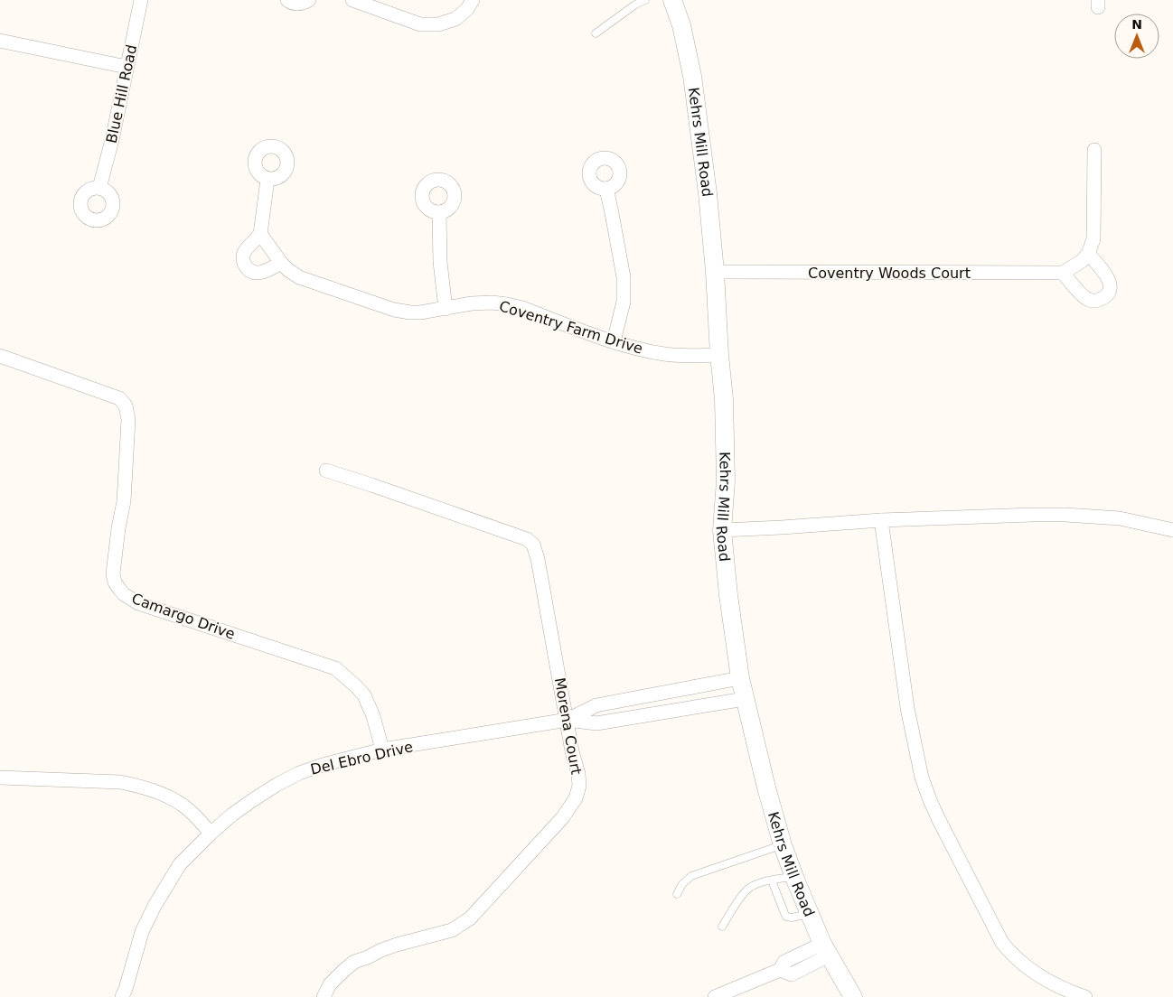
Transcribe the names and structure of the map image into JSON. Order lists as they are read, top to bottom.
{
  "streets": {
    "main road": ["Kehrs Mill Road"],
    "street": [
      "Blue Hill Road",
      "Coventry Woods Court",
      "Coventry Farm Drive",
      "Camargo Drive",
      "Morena Court",
      "Del Ebro Drive"
    ]
  },
  "crossings": [
    ["Kehrs Mill Road", "Coventry Woods Court"],
    ["Kehrs Mill Road", "Coventry Farm Drive"],
    ["Kehrs Mill Road", "Del Ebro Drive"],
    ["Camargo Drive", "Del Ebro Drive"],
    ["Morena Court", "Del Ebro Drive"]
  ],
  "north": "top"
}
